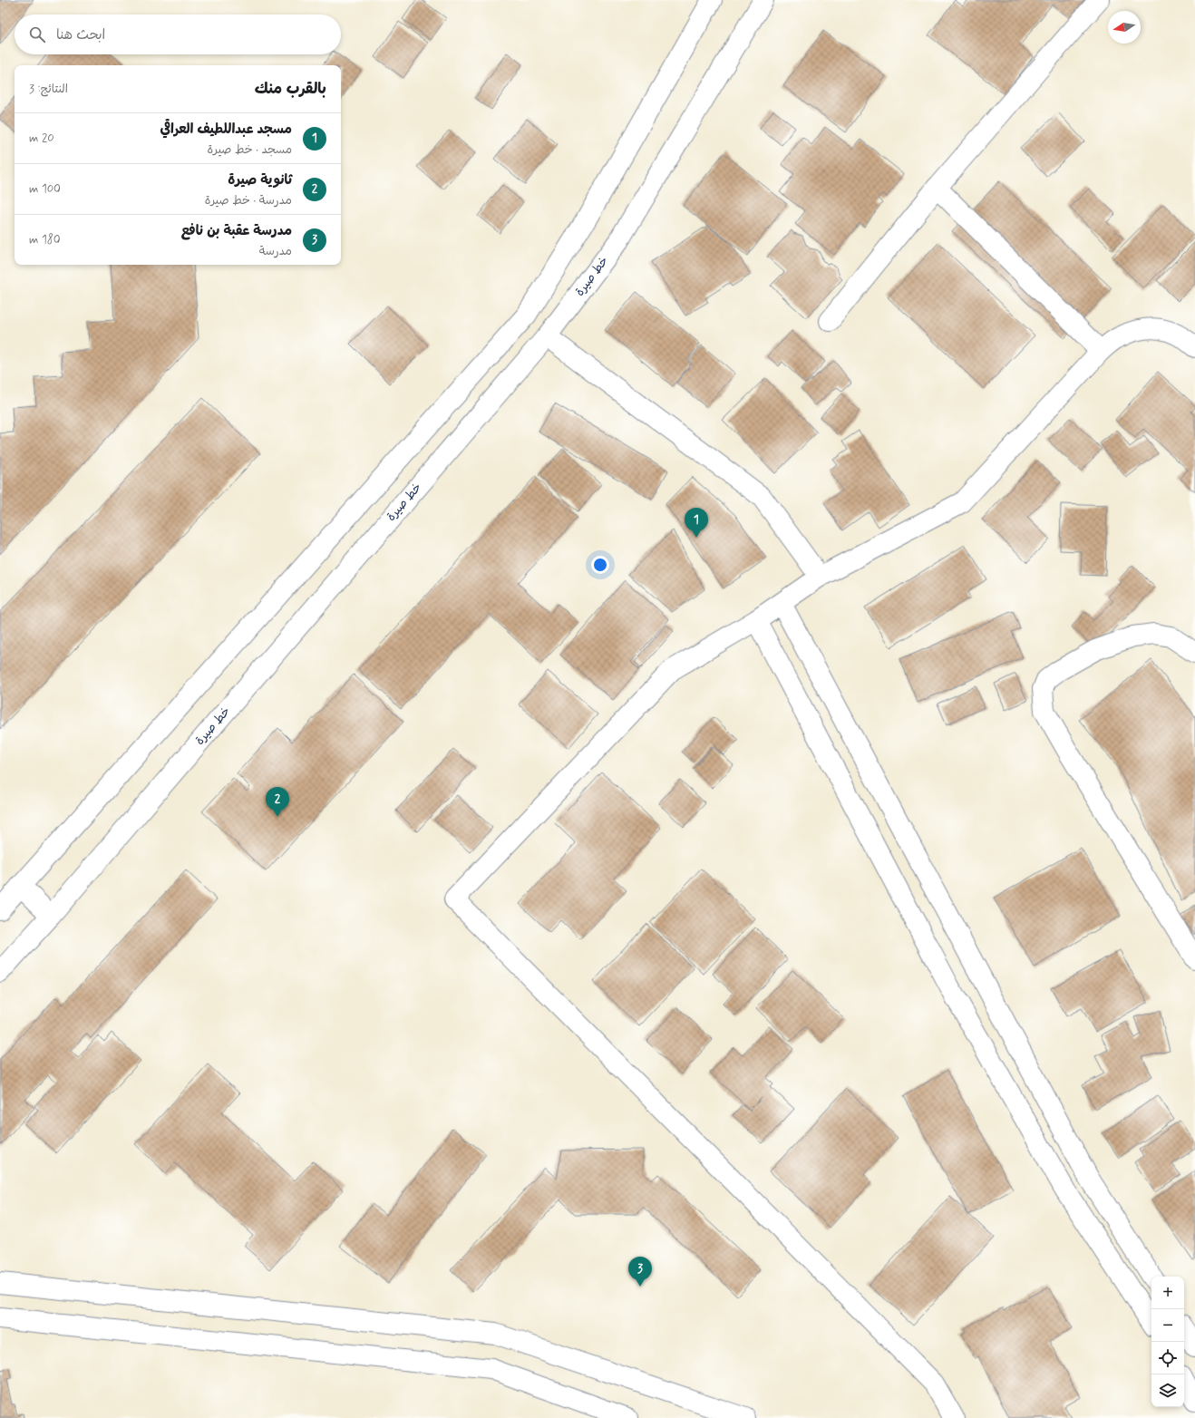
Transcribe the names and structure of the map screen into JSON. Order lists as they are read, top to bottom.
{
  "streets": {
    "street": ["خط صيرة"]
  },
  "north": "left",
  "page": {
    "search": "ابحث هنا",
    "heading": ["بالقرب منك", "النتائج: 3"],
    "list": [
      {
        "mark": "1",
        "name": "مسجد عبداللطيف العراقي",
        "note": "مسجد · خط صيرة",
        "value": "20 m"
      },
      {
        "mark": "2",
        "name": "ثانوية صيرة",
        "note": "مدرسة · خط صيرة",
        "value": "100 m"
      },
      {
        "mark": "3",
        "name": "مدرسة عقبة بن نافع",
        "note": "مدرسة",
        "value": "180 m"
      }
    ],
    "pins": ["1", "2", "3"],
    "map_buttons": ["+", "−"]
  }
}
